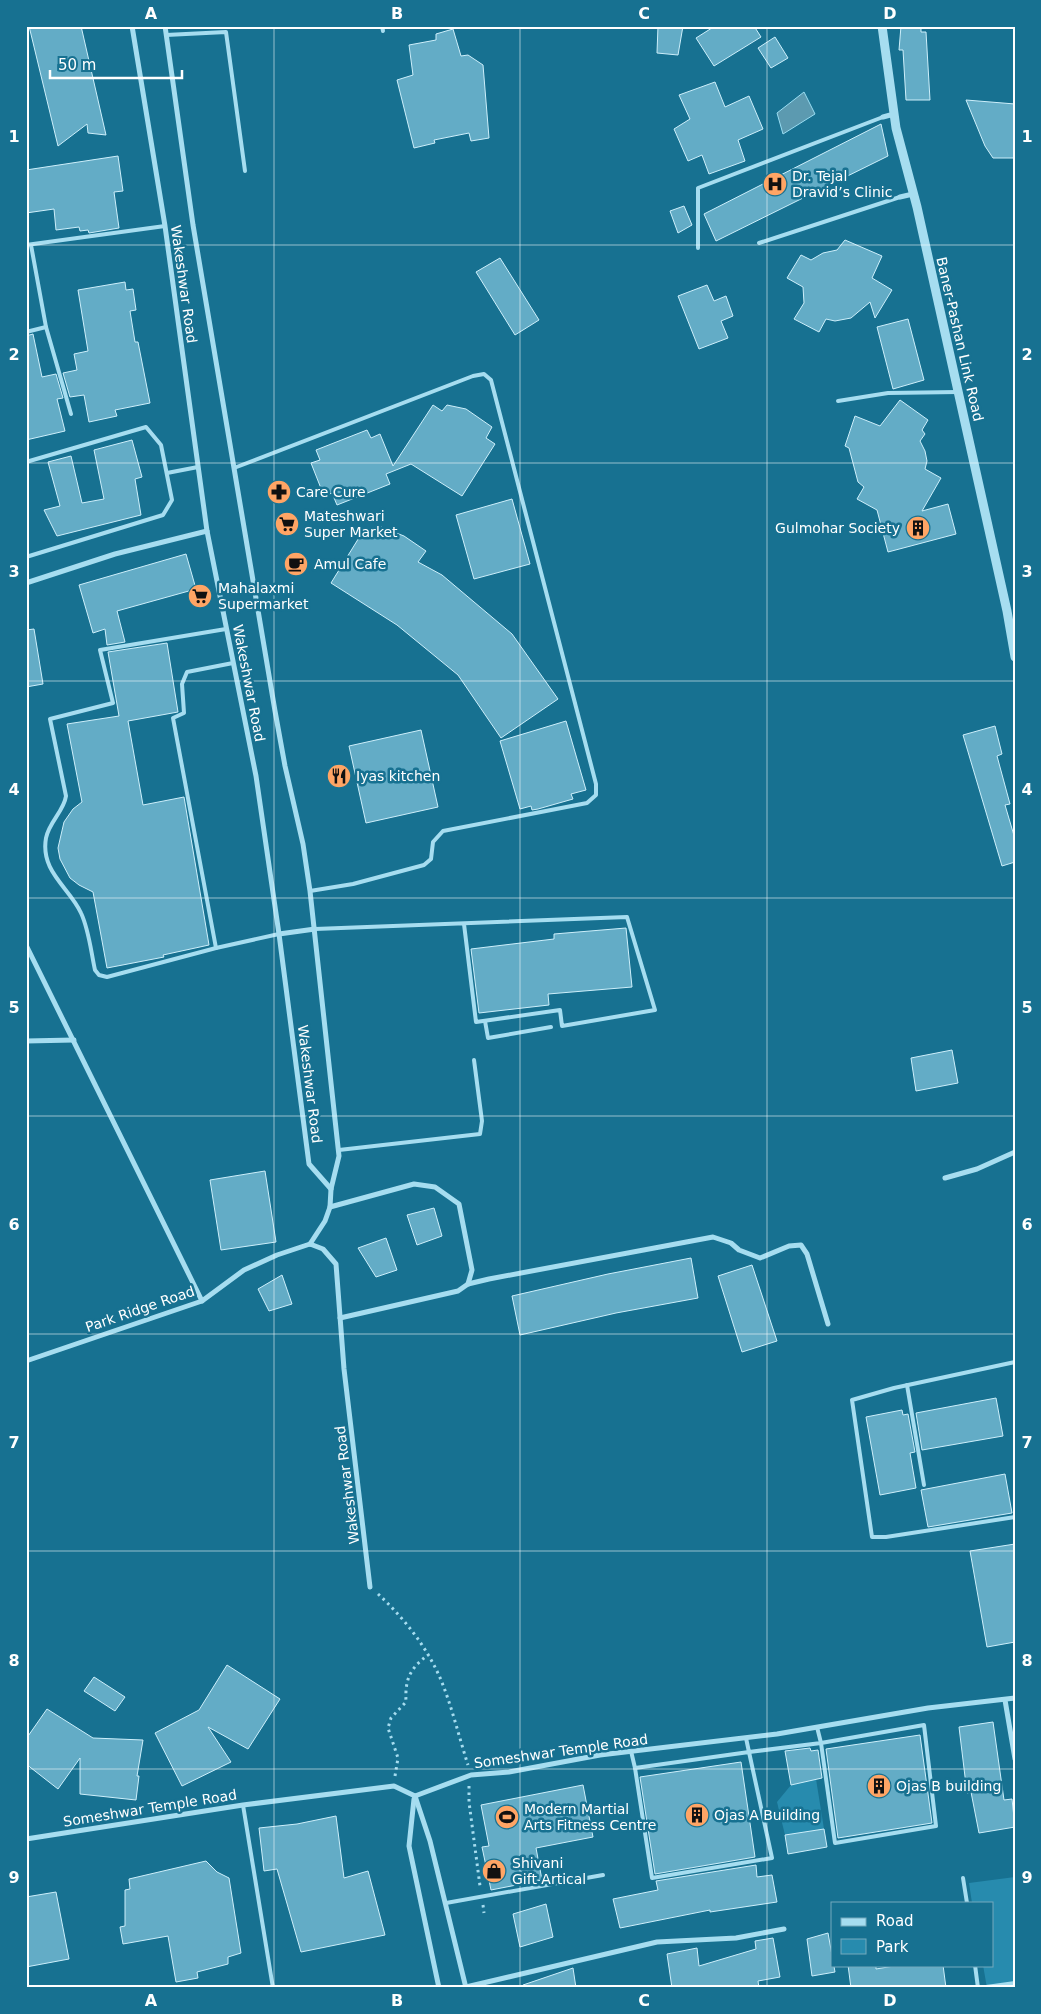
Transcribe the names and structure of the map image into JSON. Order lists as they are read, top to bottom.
{
  "streets": {
    "street": [
      "Wakeshwar Road",
      "Baner-Pashan Link Road",
      "Park Ridge Road",
      "Someshwar Temple Road"
    ]
  },
  "crossings": [
    ["Wakeshwar Road", "Park Ridge Road"]
  ],
  "places": {
    "hospital": ["Dr. Tejal Dravid’s Clinic"],
    "pharmacy": ["Care Cure"],
    "supermarket": ["Mateshwari Super Market", "Mahalaxmi Supermarket"],
    "building": ["Gulmohar Society", "Ojas B building", "Ojas A Building"],
    "cafe": ["Amul Cafe"],
    "restaurant": ["Iyas kitchen"],
    "sports": ["Modern Martial Arts Fitness Centre"],
    "shop": ["Shivani Gift Artical"]
  },
  "legend": ["Road", "Park"],
  "scale_bar": "50 m",
  "grid": {
    "columns": [
      "A",
      "B",
      "C",
      "D"
    ],
    "rows": [
      "1",
      "2",
      "3",
      "4",
      "5",
      "6",
      "7",
      "8",
      "9"
    ]
  }
}
